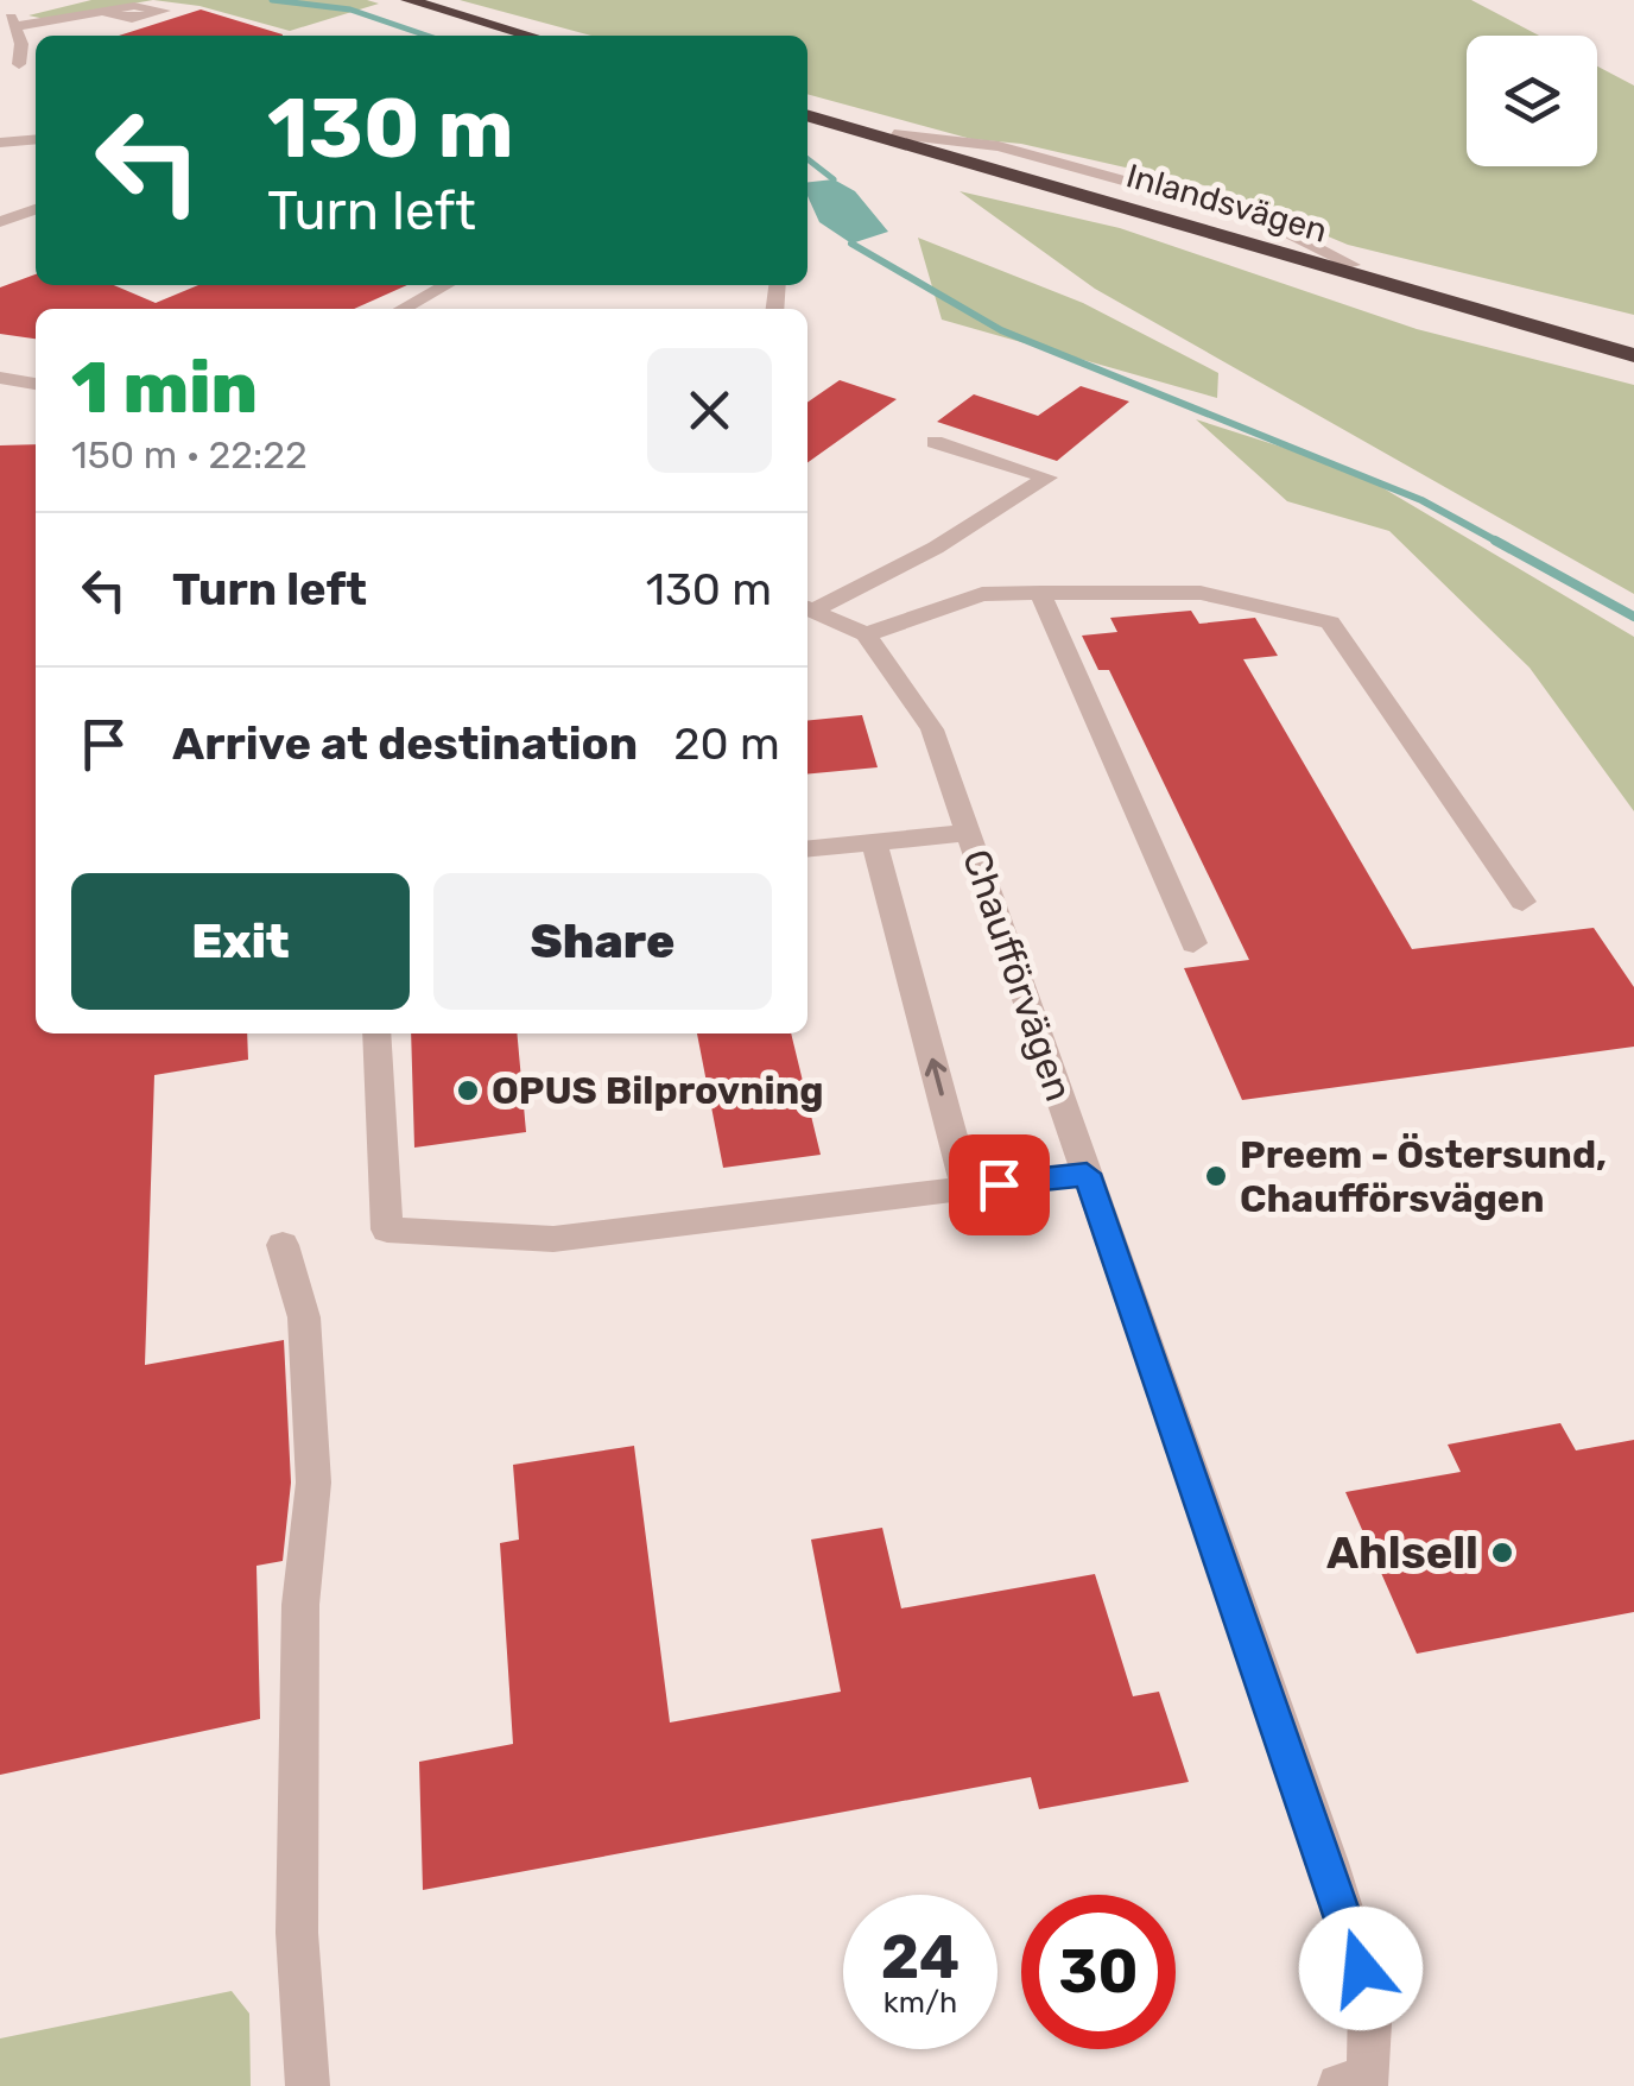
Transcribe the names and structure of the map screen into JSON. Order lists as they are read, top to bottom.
{
  "streets": {
    "highway": ["Inlandsvägen"],
    "street": ["Chaufförvägen"]
  },
  "places": ["OPUS Bilprovning", "Preem - Östersund, Chaufförsvägen", "Ahlsell"],
  "page": {
    "turn": ["130 m", "Turn left"],
    "heading": ["1 min", "150 m · 22:22"],
    "list": [
      {
        "name": "Turn left",
        "value": "130 m"
      },
      {
        "name": "Arrive at destination",
        "value": "20 m"
      }
    ],
    "buttons": ["Exit", "Share"],
    "speed": "24 km/h",
    "limit": "30"
  }
}
